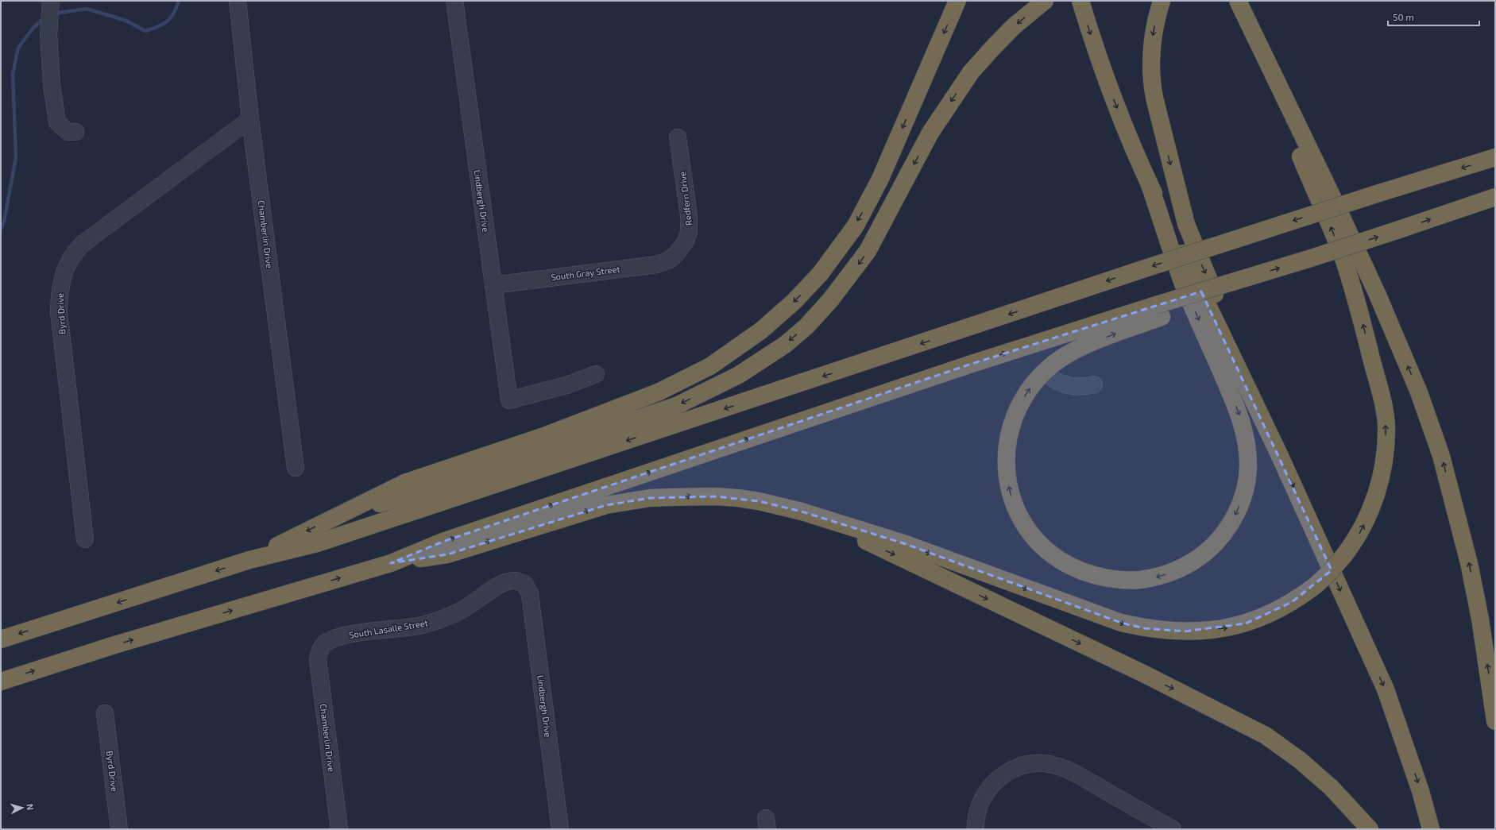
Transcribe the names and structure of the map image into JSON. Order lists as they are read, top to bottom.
{
  "streets": {
    "street": [
      "Redfern Drive",
      "Lindbergh Drive",
      "Chamberlin Drive",
      "South Gray Street",
      "Byrd Drive",
      "South Lasalle Street"
    ]
  },
  "crossings": [
    ["Redfern Drive", "South Gray Street"],
    ["Lindbergh Drive", "South Gray Street"],
    ["Lindbergh Drive", "South Lasalle Street"],
    ["Chamberlin Drive", "Byrd Drive"],
    ["Chamberlin Drive", "South Lasalle Street"]
  ],
  "scale_bar": "50 m",
  "north": "right"
}
